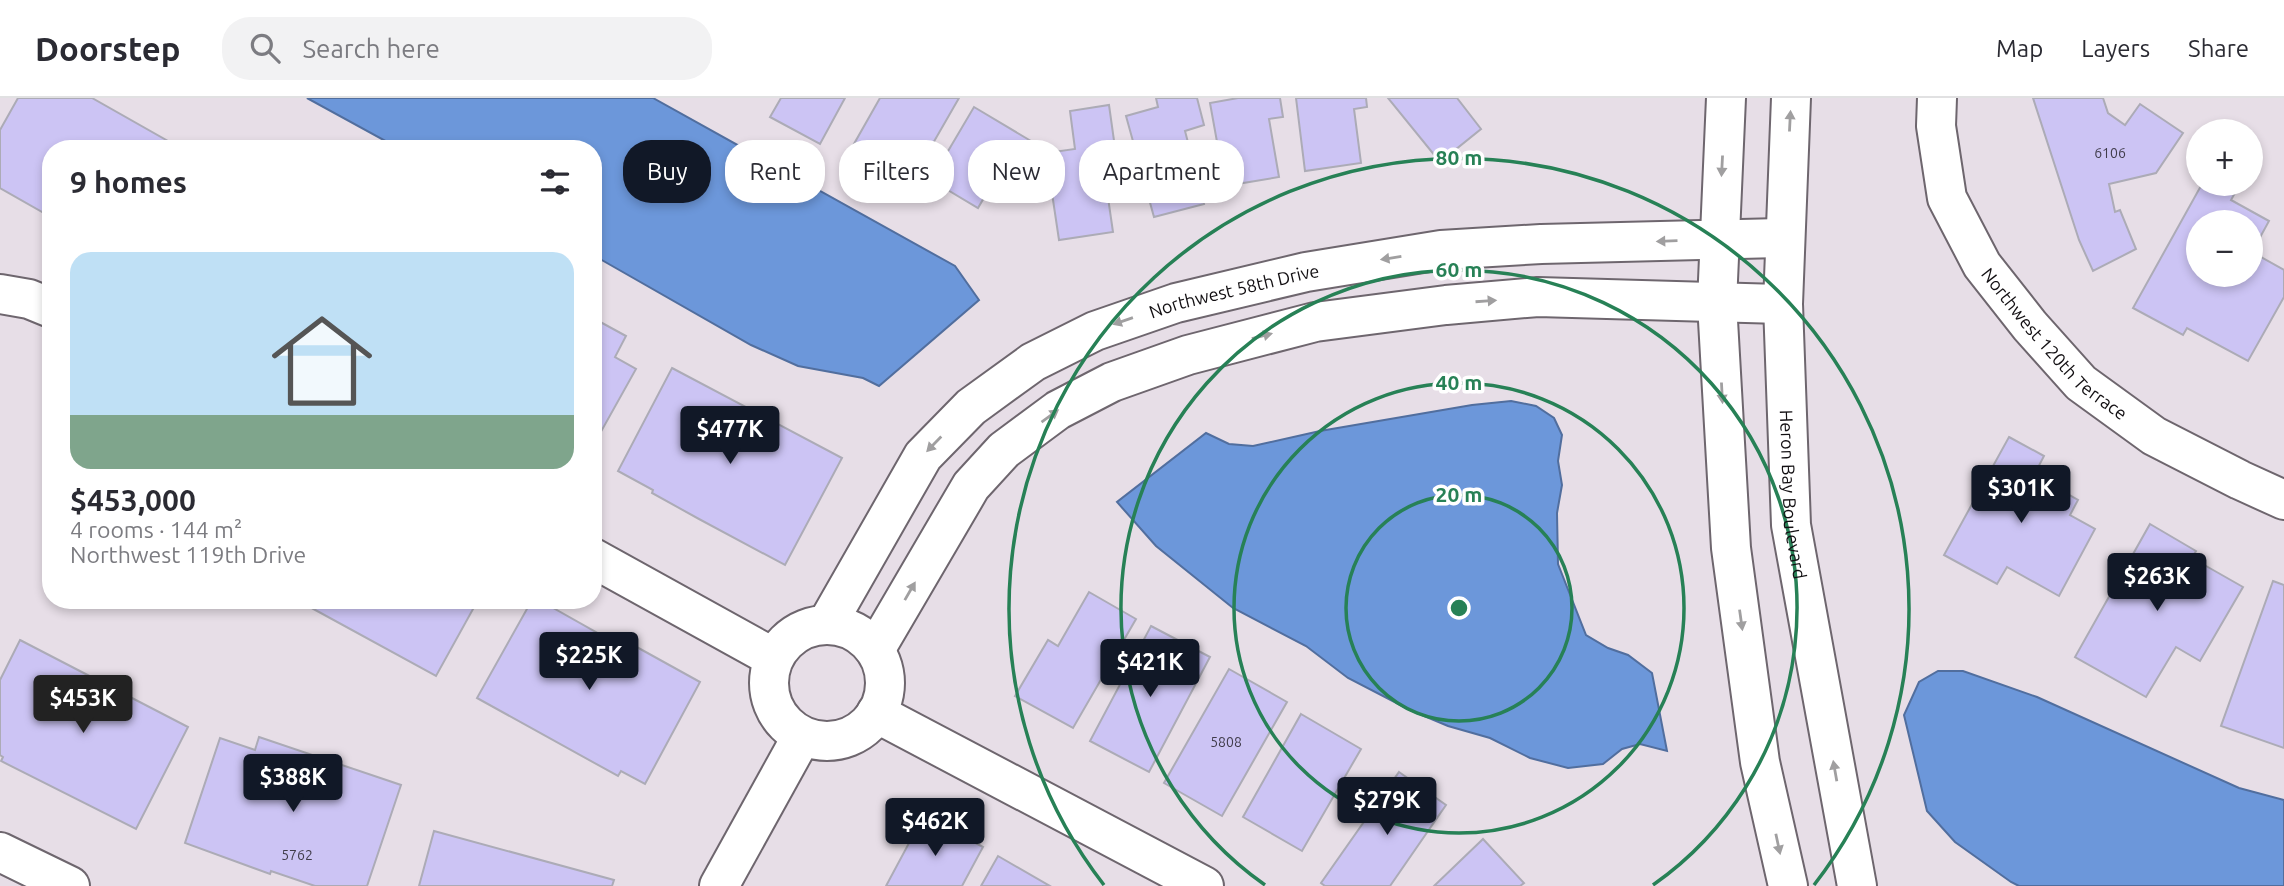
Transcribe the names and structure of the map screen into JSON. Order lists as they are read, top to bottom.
{
  "streets": {
    "street": ["Northwest 58th Drive", "Northwest 120th Terrace", "Heron Bay Boulevard"]
  },
  "crossings": [
    ["Northwest 58th Drive", "Heron Bay Boulevard"]
  ],
  "house_numbers": ["6106", "5808", "5762"],
  "page": {
    "header": "Doorstep",
    "search": "Search here",
    "nav": ["Map", "Layers", "Share"],
    "map_buttons": ["+", "−"],
    "chip": [
      "Buy",
      "Rent",
      "Filters",
      "New",
      "Apartment"
    ],
    "heading": "9 homes",
    "list": [
      {
        "name": "$453,000",
        "note": "4 rooms · 144 m² · Northwest 119th Drive"
      }
    ],
    "price": [
      "$477K",
      "$301K",
      "$263K",
      "$225K",
      "$421K",
      "$453K",
      "$388K",
      "$279K",
      "$462K"
    ]
  },
  "rings": [
    "80 m",
    "60 m",
    "40 m",
    "20 m"
  ]
}
